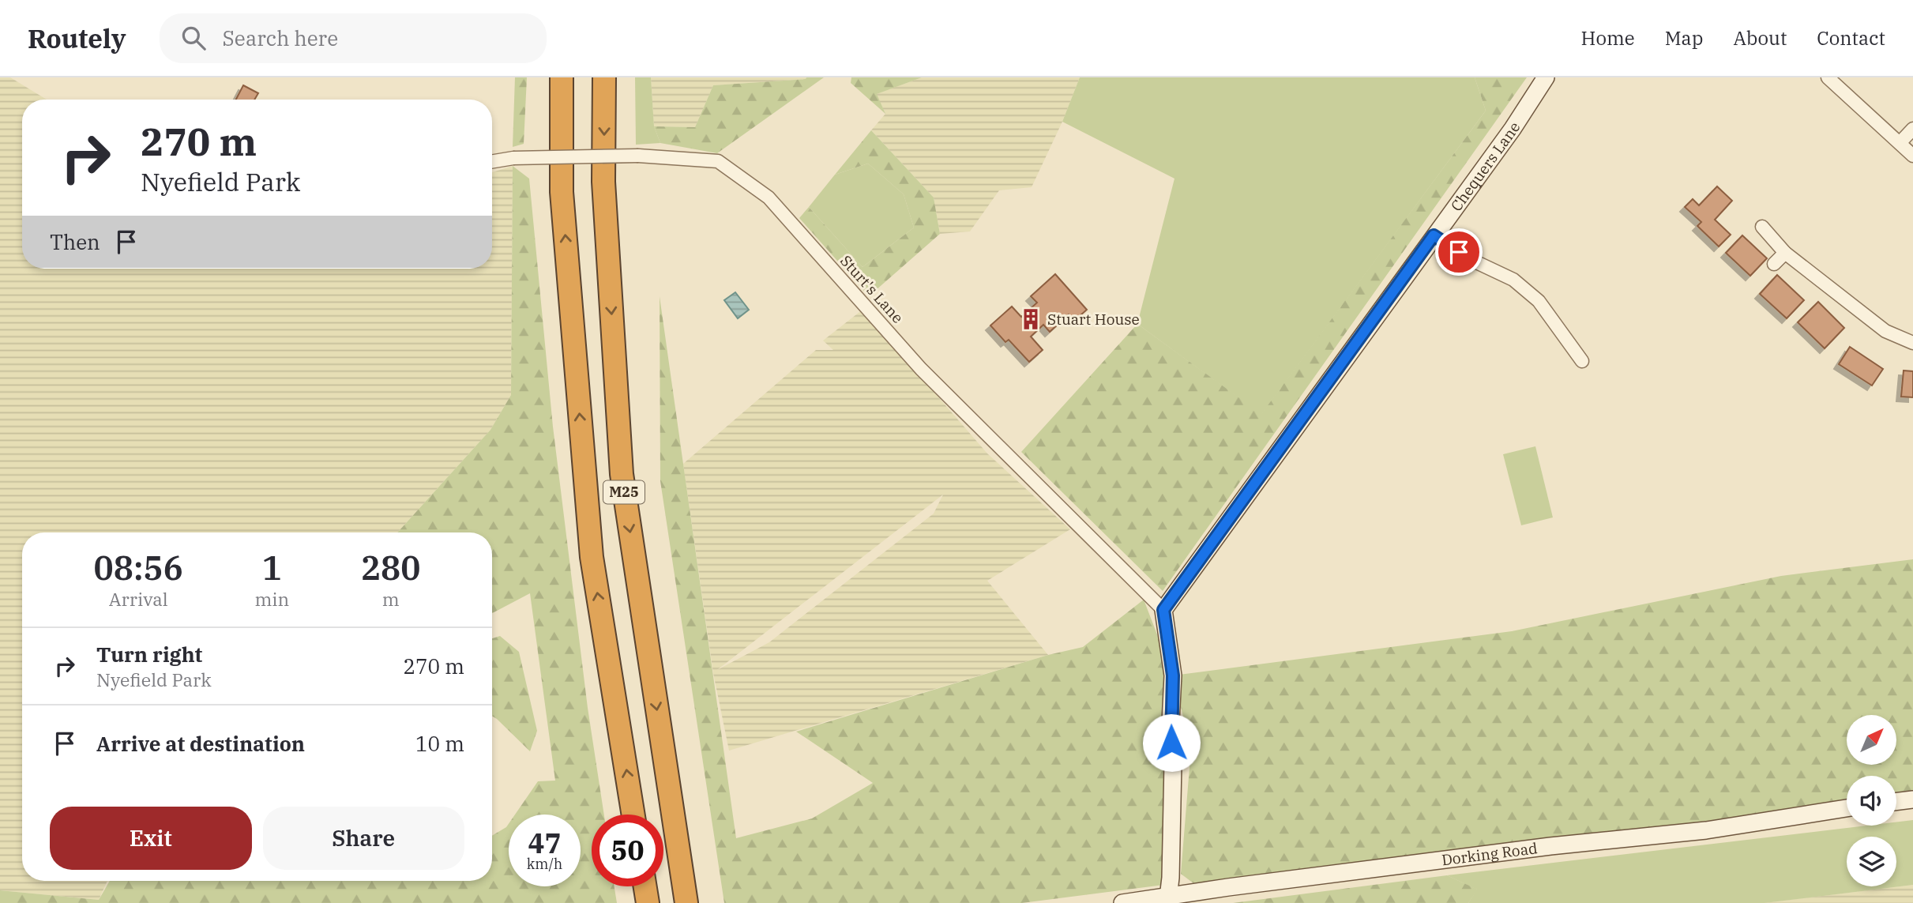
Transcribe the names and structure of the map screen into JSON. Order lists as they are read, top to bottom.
{
  "streets": {
    "highway": ["M25"],
    "main road": ["Chequers Lane", "Dorking Road"],
    "street": ["Sturt's Lane"]
  },
  "crossings": [
    ["Chequers Lane", "Sturt's Lane"]
  ],
  "places": {
    "building": ["Stuart House"]
  },
  "north": "top right",
  "page": {
    "header": "Routely",
    "search": "Search here",
    "nav": [
      "Home",
      "Map",
      "About",
      "Contact"
    ],
    "turn": ["270 m", "Nyefield Park"],
    "then": "Then",
    "eta": [
      "08:56",
      "Arrival",
      "1",
      "min",
      "280",
      "m"
    ],
    "list": [
      {
        "name": "Turn right",
        "note": "Nyefield Park",
        "value": "270 m"
      },
      {
        "name": "Arrive at destination",
        "value": "10 m"
      }
    ],
    "buttons": ["Exit", "Share"],
    "speed": "47 km/h",
    "limit": "50"
  }
}
